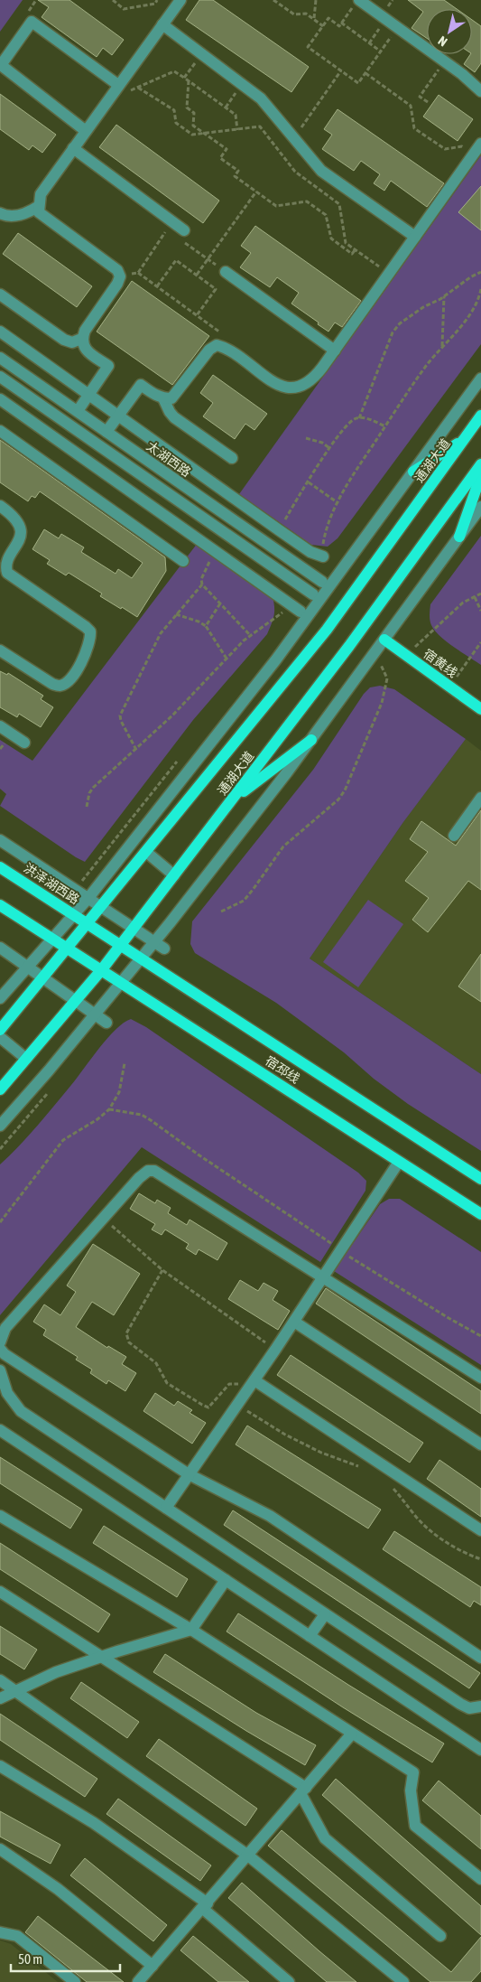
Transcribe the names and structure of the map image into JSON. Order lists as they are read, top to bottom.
{
  "streets": {
    "main road": [
      "通湖大道",
      "宿黄线",
      "洪泽湖西路",
      "宿邳线"
    ],
    "street": ["太湖西路"]
  },
  "crossings": [
    ["通湖大道", "洪泽湖西路"],
    ["通湖大道", "宿邳线"],
    ["洪泽湖西路", "宿邳线"]
  ],
  "scale_bar": "50 m",
  "north": "bottom left"
}
